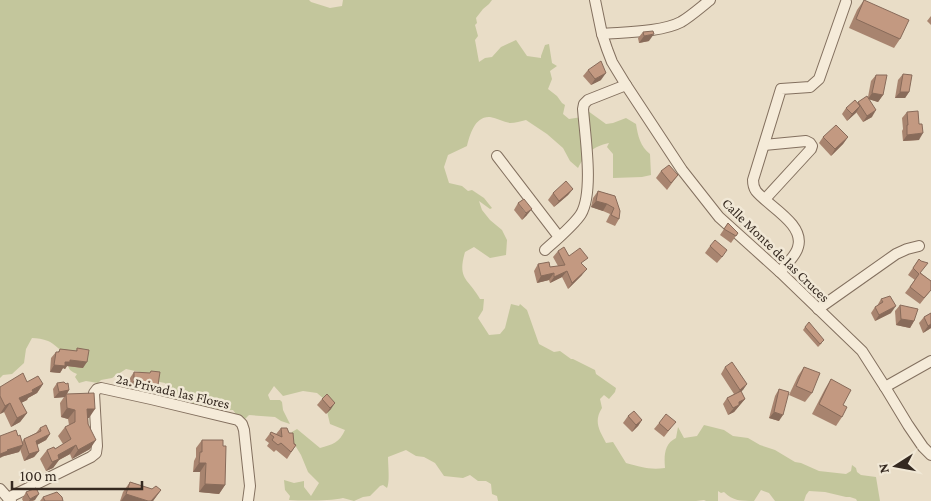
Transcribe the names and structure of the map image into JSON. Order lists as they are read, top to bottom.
{
  "streets": {
    "street": ["Calle Monte de las Cruces", "2a. Privada las Flores"]
  },
  "scale_bar": "100 m",
  "north": "left"
}
